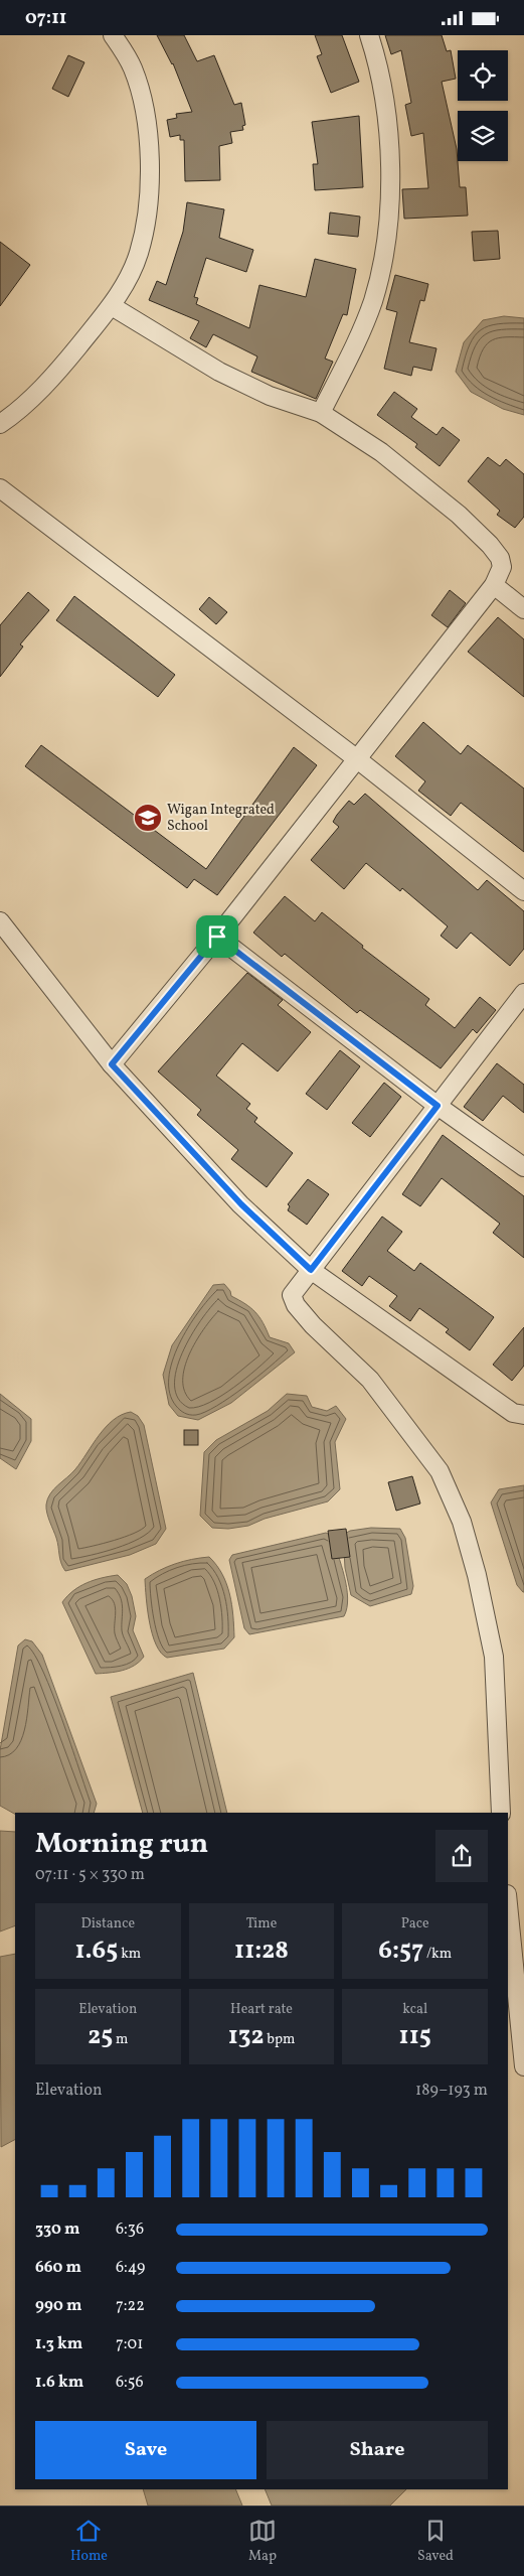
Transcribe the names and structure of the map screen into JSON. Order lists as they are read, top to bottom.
{
  "places": {
    "school or university": ["Wigan Integrated School"]
  },
  "page": {
    "status": "07:11",
    "heading": ["Morning run", "07:11 · 5 × 330 m"],
    "stats": [
      ["Distance", "1.65 km"],
      ["Time", "11:28"],
      ["Pace", "6:57 /km"],
      ["Elevation", "25 m"],
      ["Heart rate", "132 bpm"],
      ["kcal", "115"]
    ],
    "chart": ["Elevation", "189–193 m"],
    "list": [
      {
        "name": "330 m",
        "note": "6:36"
      },
      {
        "name": "660 m",
        "note": "6:49"
      },
      {
        "name": "990 m",
        "note": "7:22"
      },
      {
        "name": "1.3 km",
        "note": "7:01"
      },
      {
        "name": "1.6 km",
        "note": "6:56"
      }
    ],
    "buttons": ["Save", "Share"],
    "tabs": ["Home", "Map", "Saved"]
  }
}
